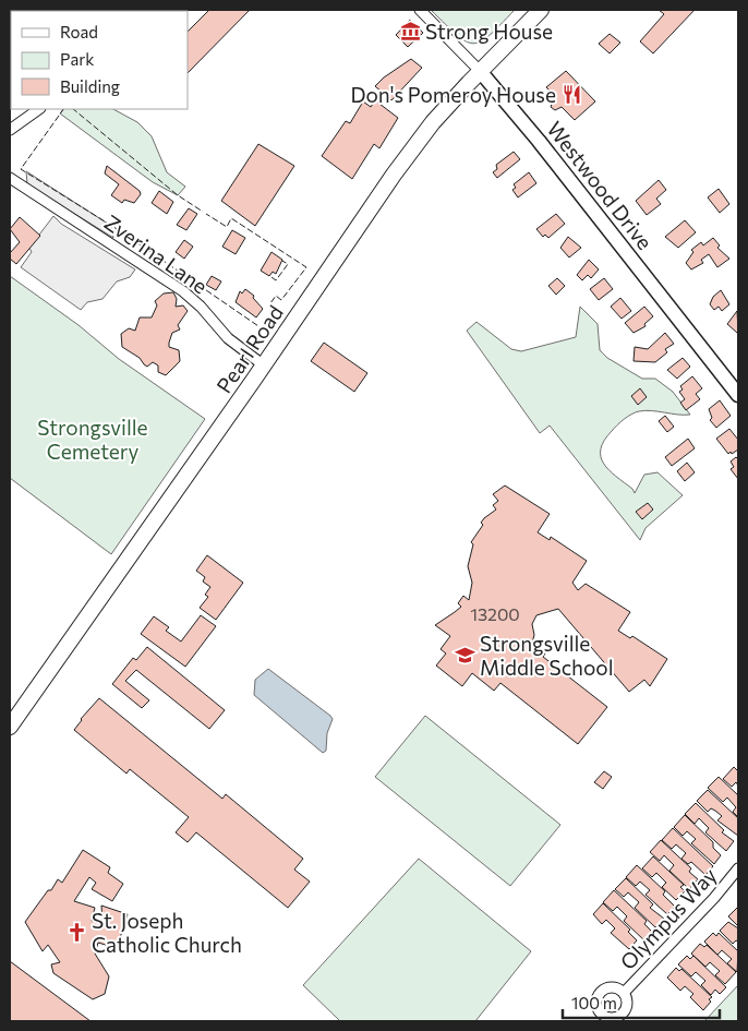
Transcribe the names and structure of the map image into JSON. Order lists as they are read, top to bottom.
{
  "streets": {
    "main road": ["Pearl Road"],
    "street": ["Westwood Drive", "Zverina Lane", "Olympus Way"]
  },
  "crossings": [
    ["Westwood Drive", "Pearl Road"],
    ["Zverina Lane", "Pearl Road"]
  ],
  "parks": ["Strongsville Cemetery"],
  "places": {
    "museum": ["Strong House"],
    "restaurant": ["Don's Pomeroy House"],
    "school or university": ["Strongsville Middle School"],
    "church": ["St. Joseph Catholic Church"]
  },
  "house_numbers": ["13200"],
  "legend": ["Road", "Park", "Building"],
  "scale_bar": "100 m"
}
